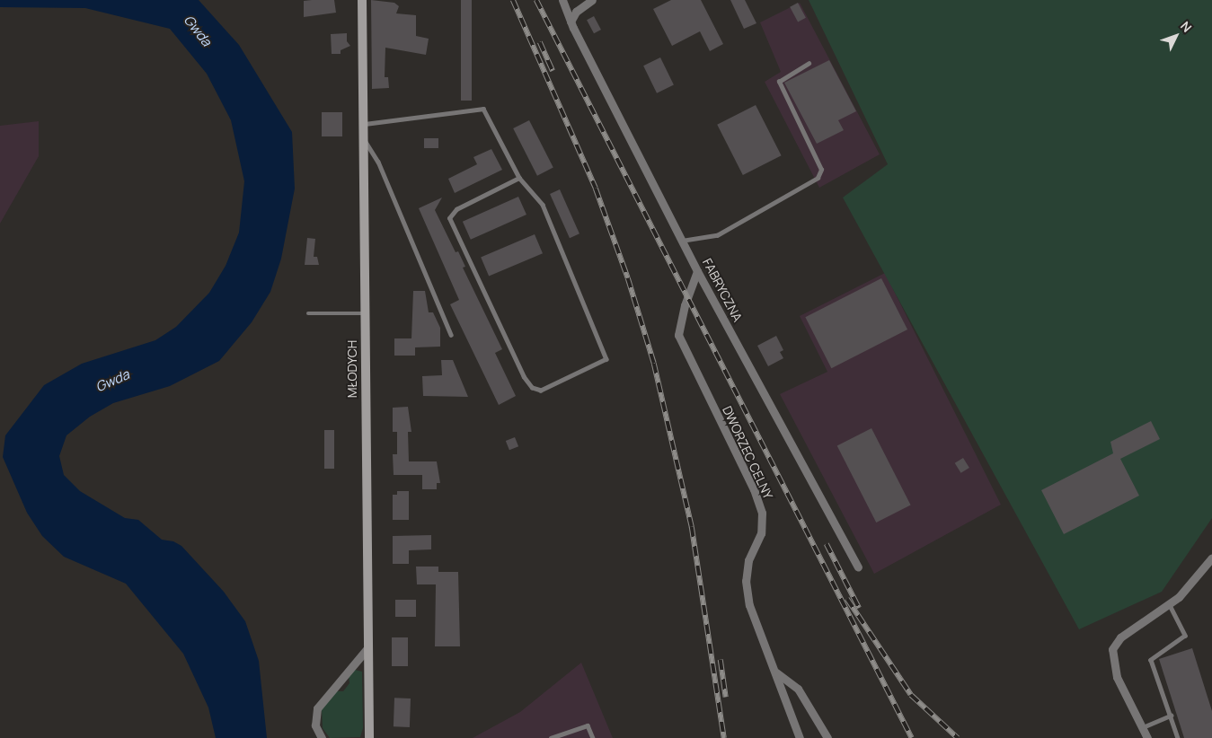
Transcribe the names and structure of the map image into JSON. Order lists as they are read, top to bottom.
{
  "streets": {
    "street": ["FABRYCZNA", "MŁODYCH", "DWORZEC CELNY"]
  },
  "crossings": [
    ["FABRYCZNA", "DWORZEC CELNY"]
  ],
  "water": ["Gwda"],
  "north": "top right"
}
